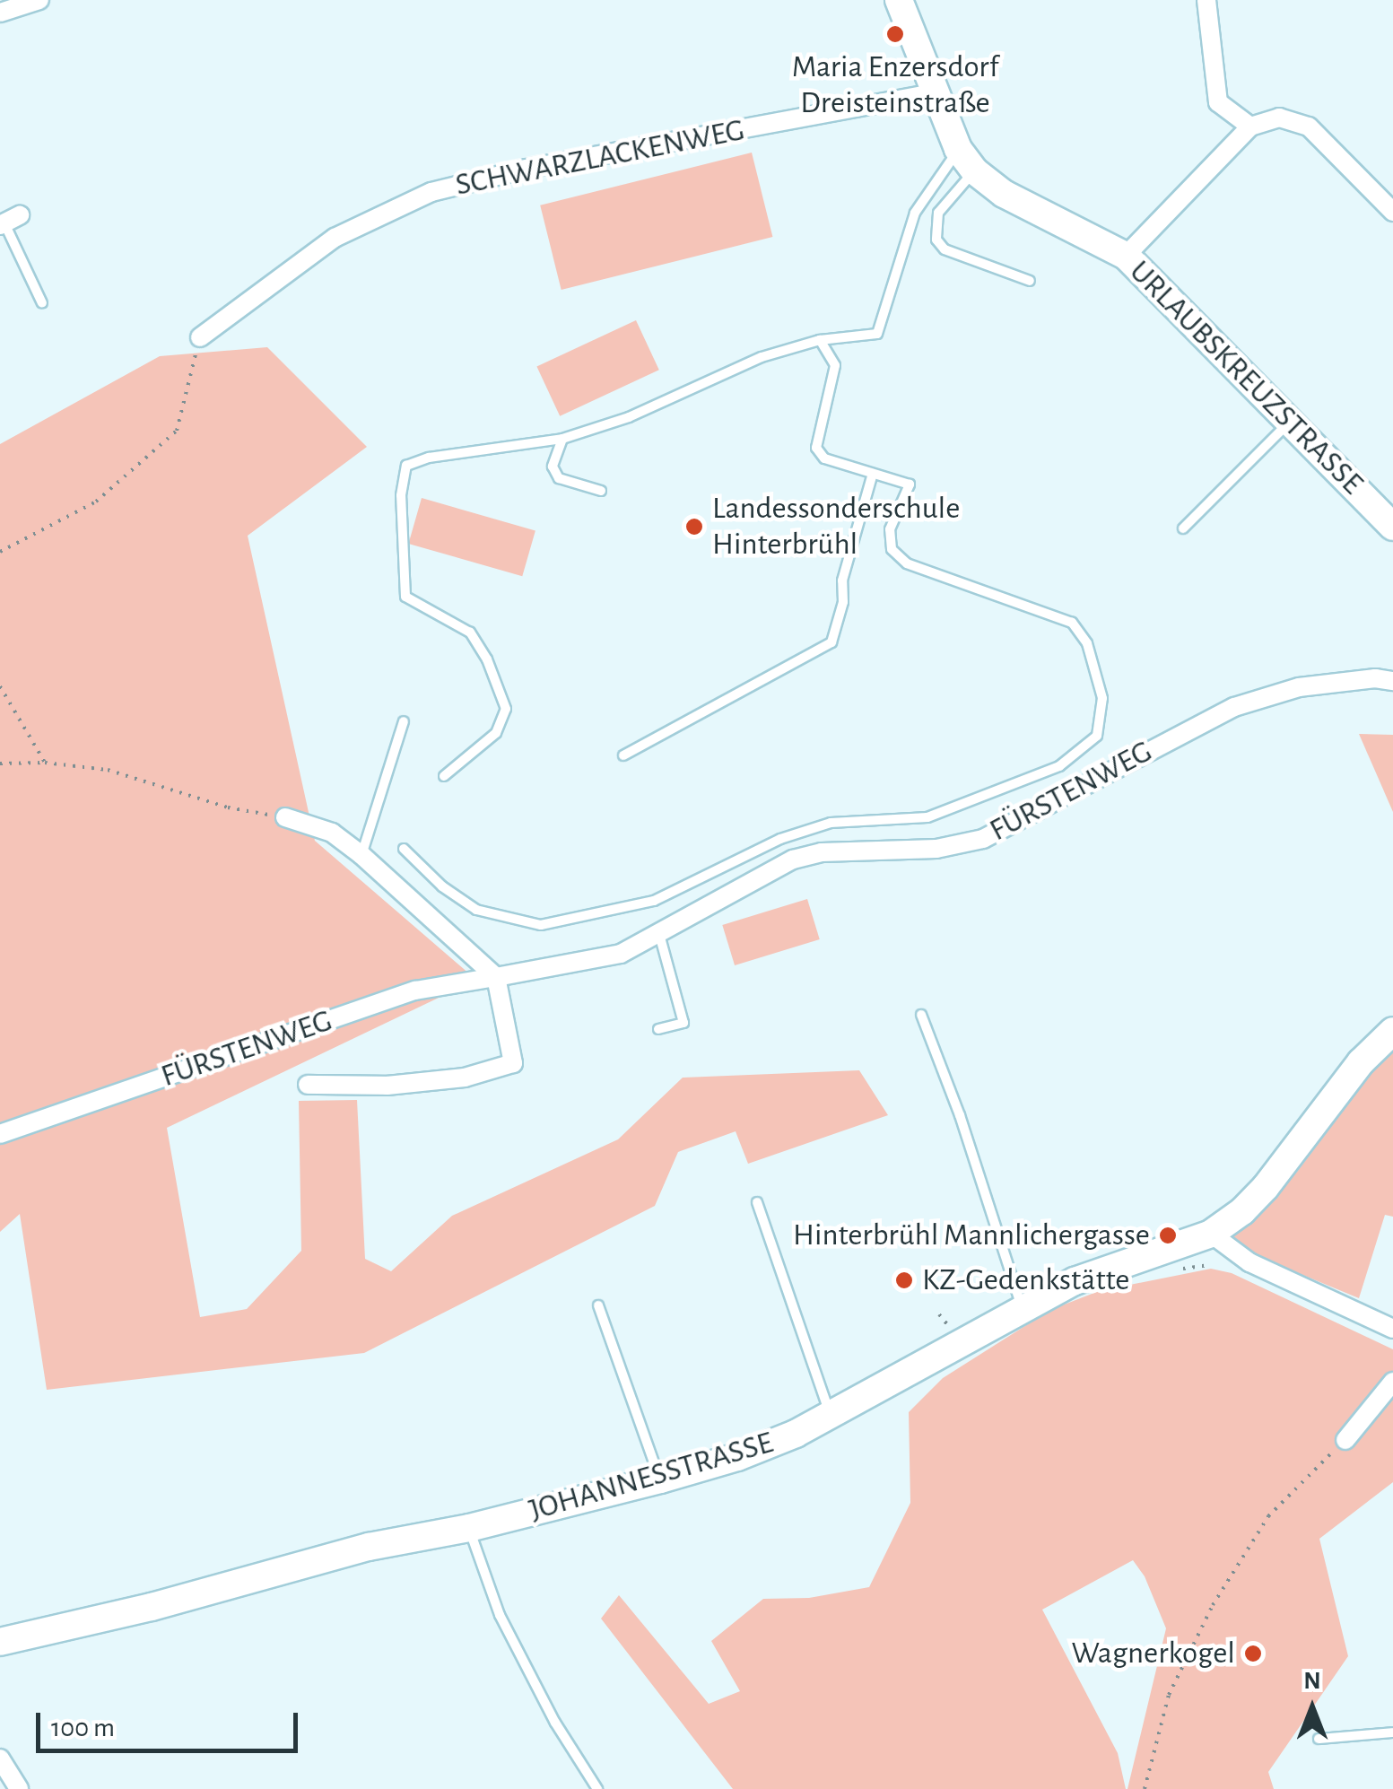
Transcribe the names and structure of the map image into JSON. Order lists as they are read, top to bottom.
{
  "streets": {
    "main road": ["URLAUBSKREUZSTRASSE", "JOHANNESSTRASSE"],
    "street": ["SCHWARZLACKENWEG", "FÜRSTENWEG"]
  },
  "crossings": [
    ["SCHWARZLACKENWEG", "URLAUBSKREUZSTRASSE"]
  ],
  "places": [
    "Maria Enzersdorf Dreisteinstraße",
    "Landessonderschule Hinterbrühl",
    "Hinterbrühl Mannlichergasse",
    "KZ-Gedenkstätte",
    "Wagnerkogel"
  ],
  "scale_bar": "100 m",
  "north": "top"
}
